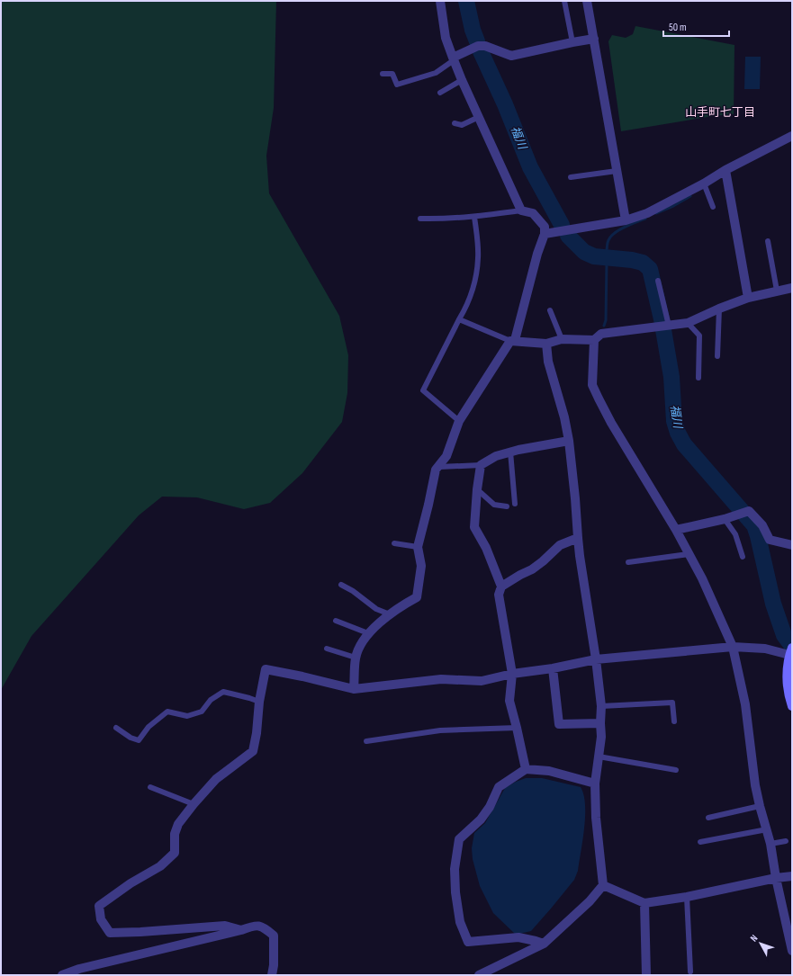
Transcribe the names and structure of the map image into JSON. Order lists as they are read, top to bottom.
{
  "districts": ["山手町七丁目"],
  "water": ["福川"],
  "scale_bar": "50 m",
  "north": "top left"
}
